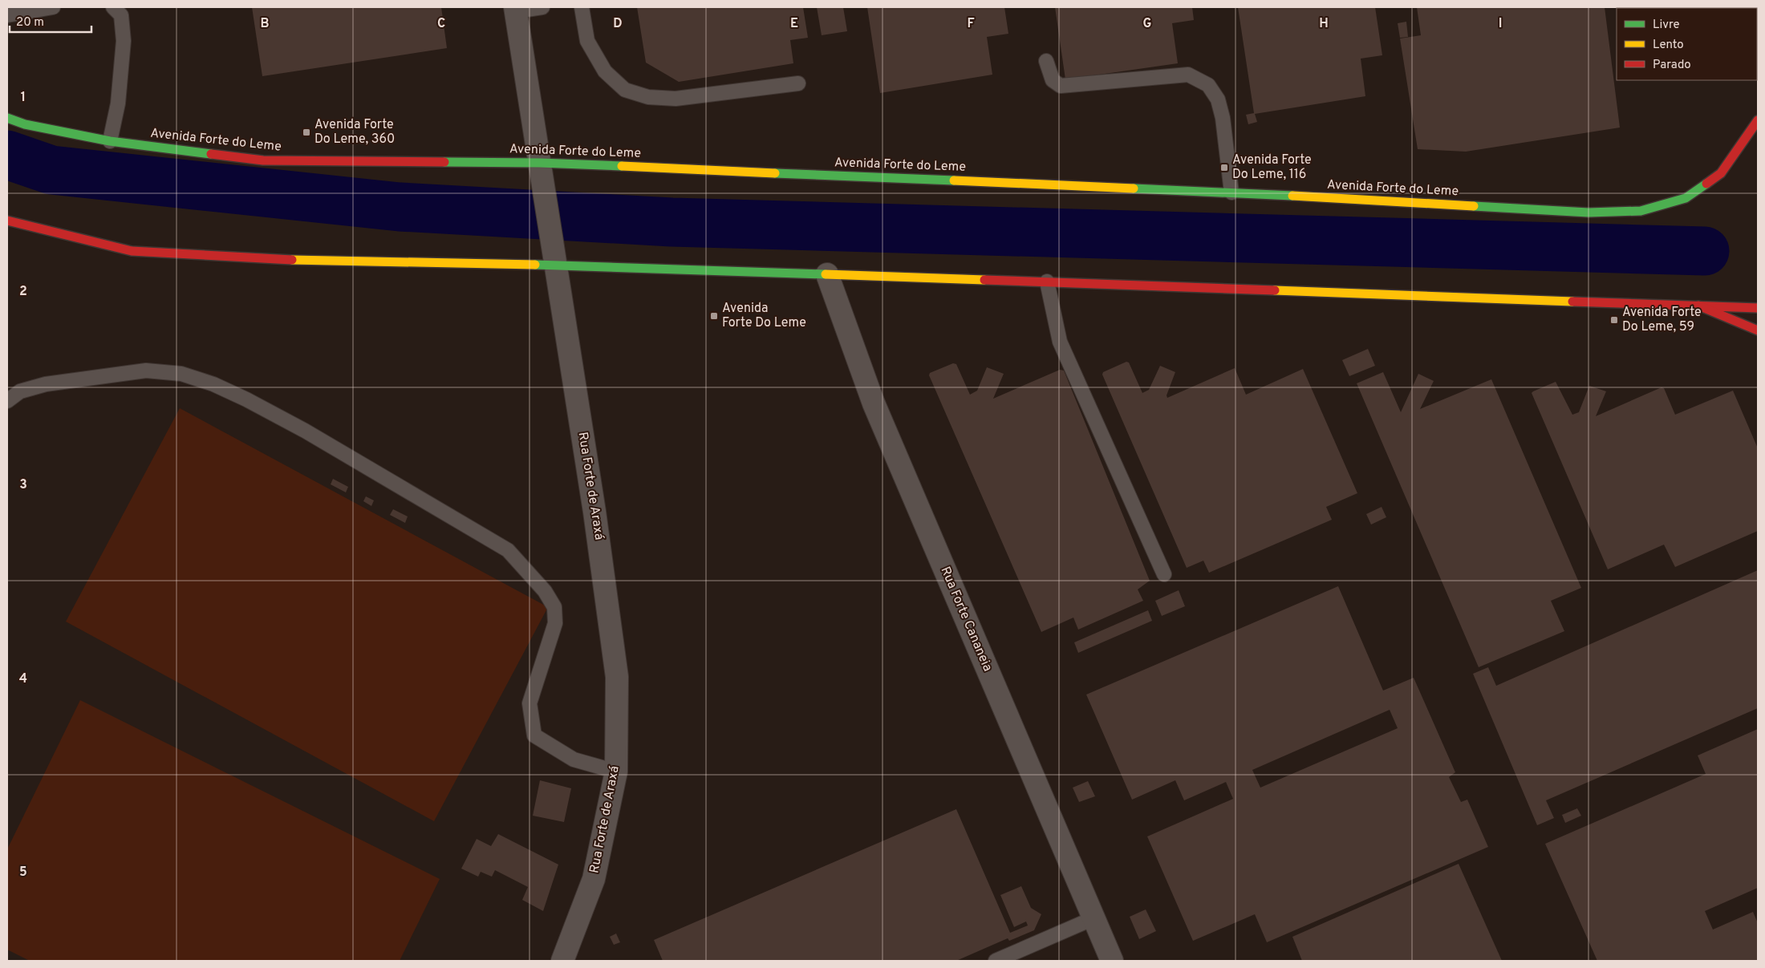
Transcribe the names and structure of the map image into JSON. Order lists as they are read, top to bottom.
{
  "streets": {
    "main road": ["Avenida Forte do Leme"],
    "street": ["Rua Forte de Araxá", "Rua Forte Cananeia"]
  },
  "crossings": [
    ["Avenida Forte do Leme", "Rua Forte de Araxá"]
  ],
  "places": {
    "transit": [
      "Avenida Forte Do Leme, 360",
      "Avenida Forte Do Leme, 116",
      "Avenida Forte Do Leme",
      "Avenida Forte Do Leme, 59"
    ]
  },
  "legend": ["Livre", "Lento", "Parado"],
  "scale_bar": "20 m",
  "grid": {
    "columns": [
      "B",
      "C",
      "D",
      "E",
      "F",
      "G",
      "H",
      "I"
    ],
    "rows": [
      "1",
      "2",
      "3",
      "4",
      "5"
    ]
  }
}
